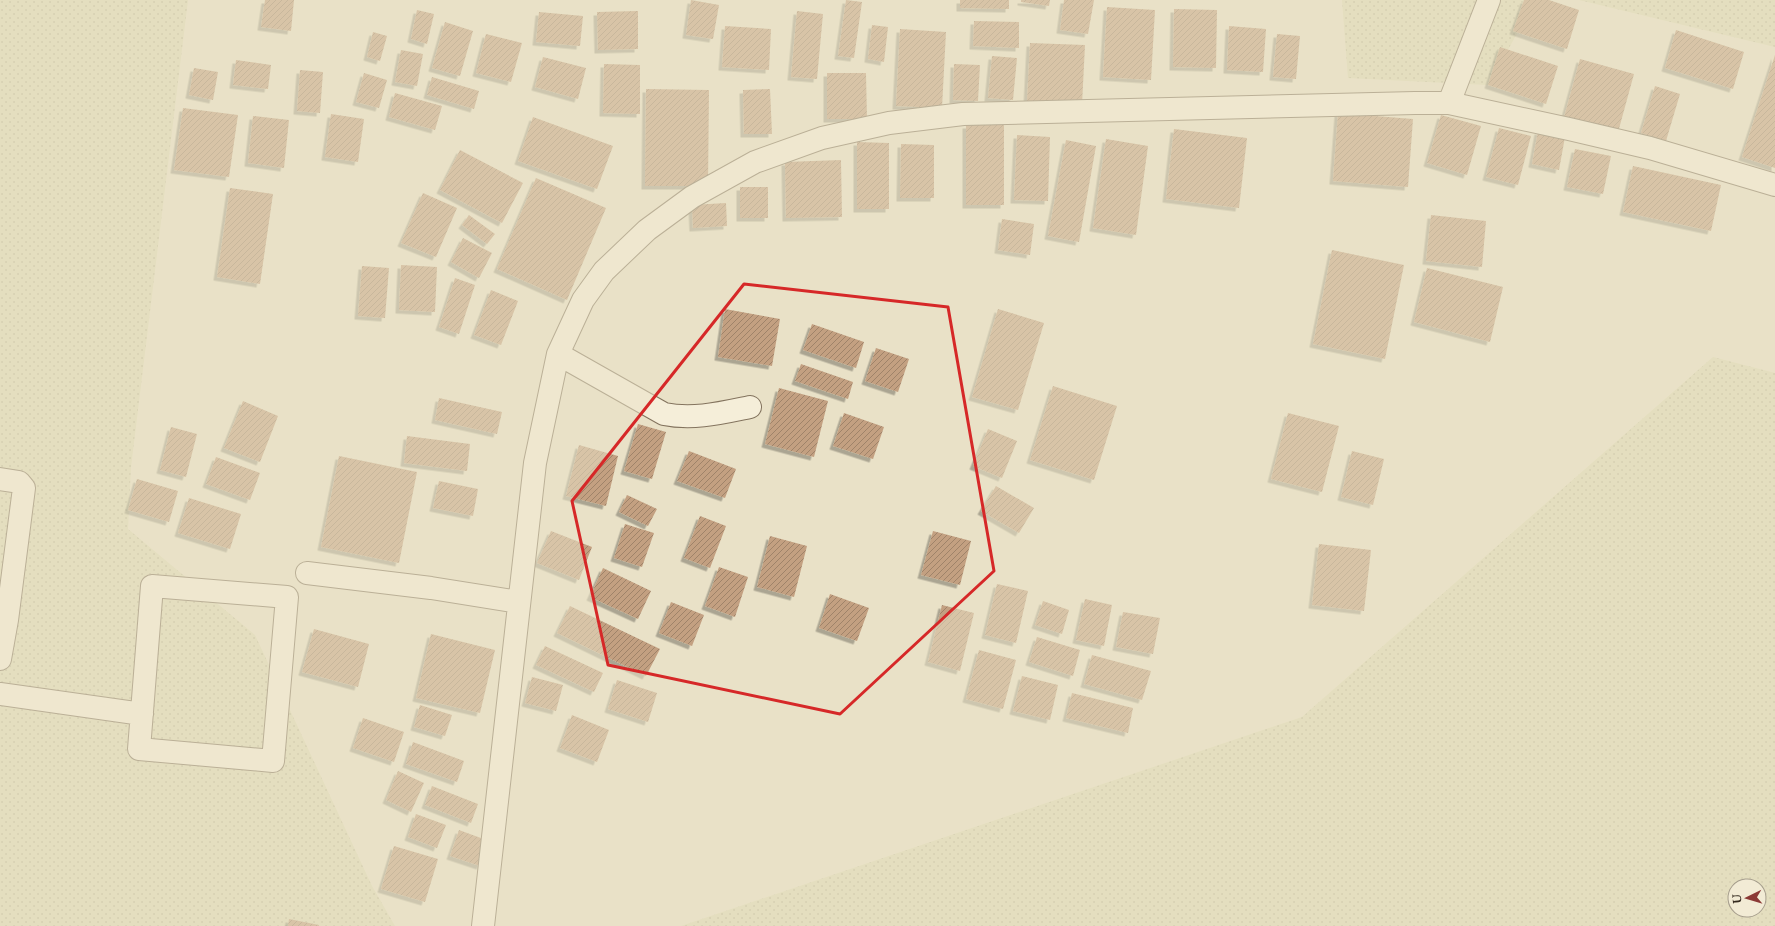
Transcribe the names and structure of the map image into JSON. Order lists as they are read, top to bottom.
{
  "north": "left"
}
